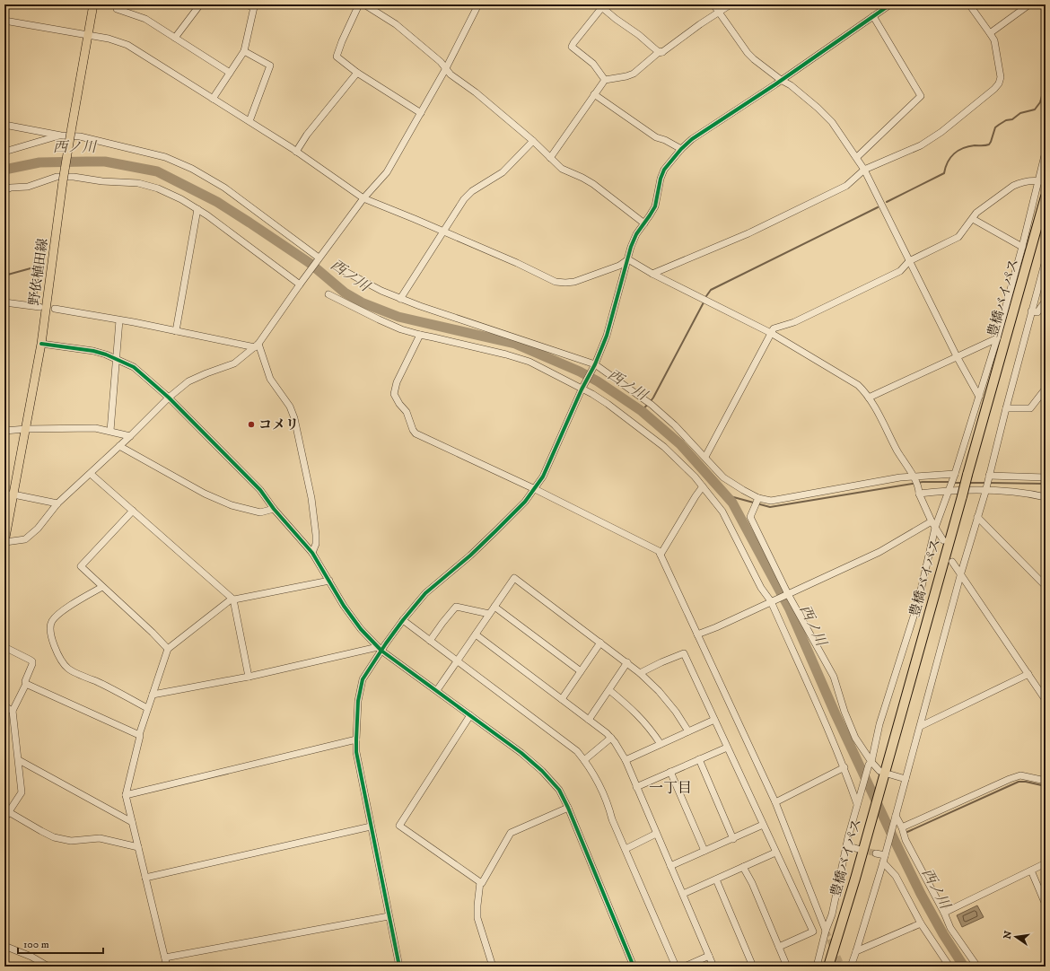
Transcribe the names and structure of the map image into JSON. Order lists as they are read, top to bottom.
{
  "streets": {
    "highway": ["豊橋バイパス"],
    "main road": ["野依植田線"]
  },
  "districts": ["一丁目"],
  "water": ["西ノ川"],
  "places": ["コメリ"],
  "scale_bar": "100 m",
  "north": "left"
}
